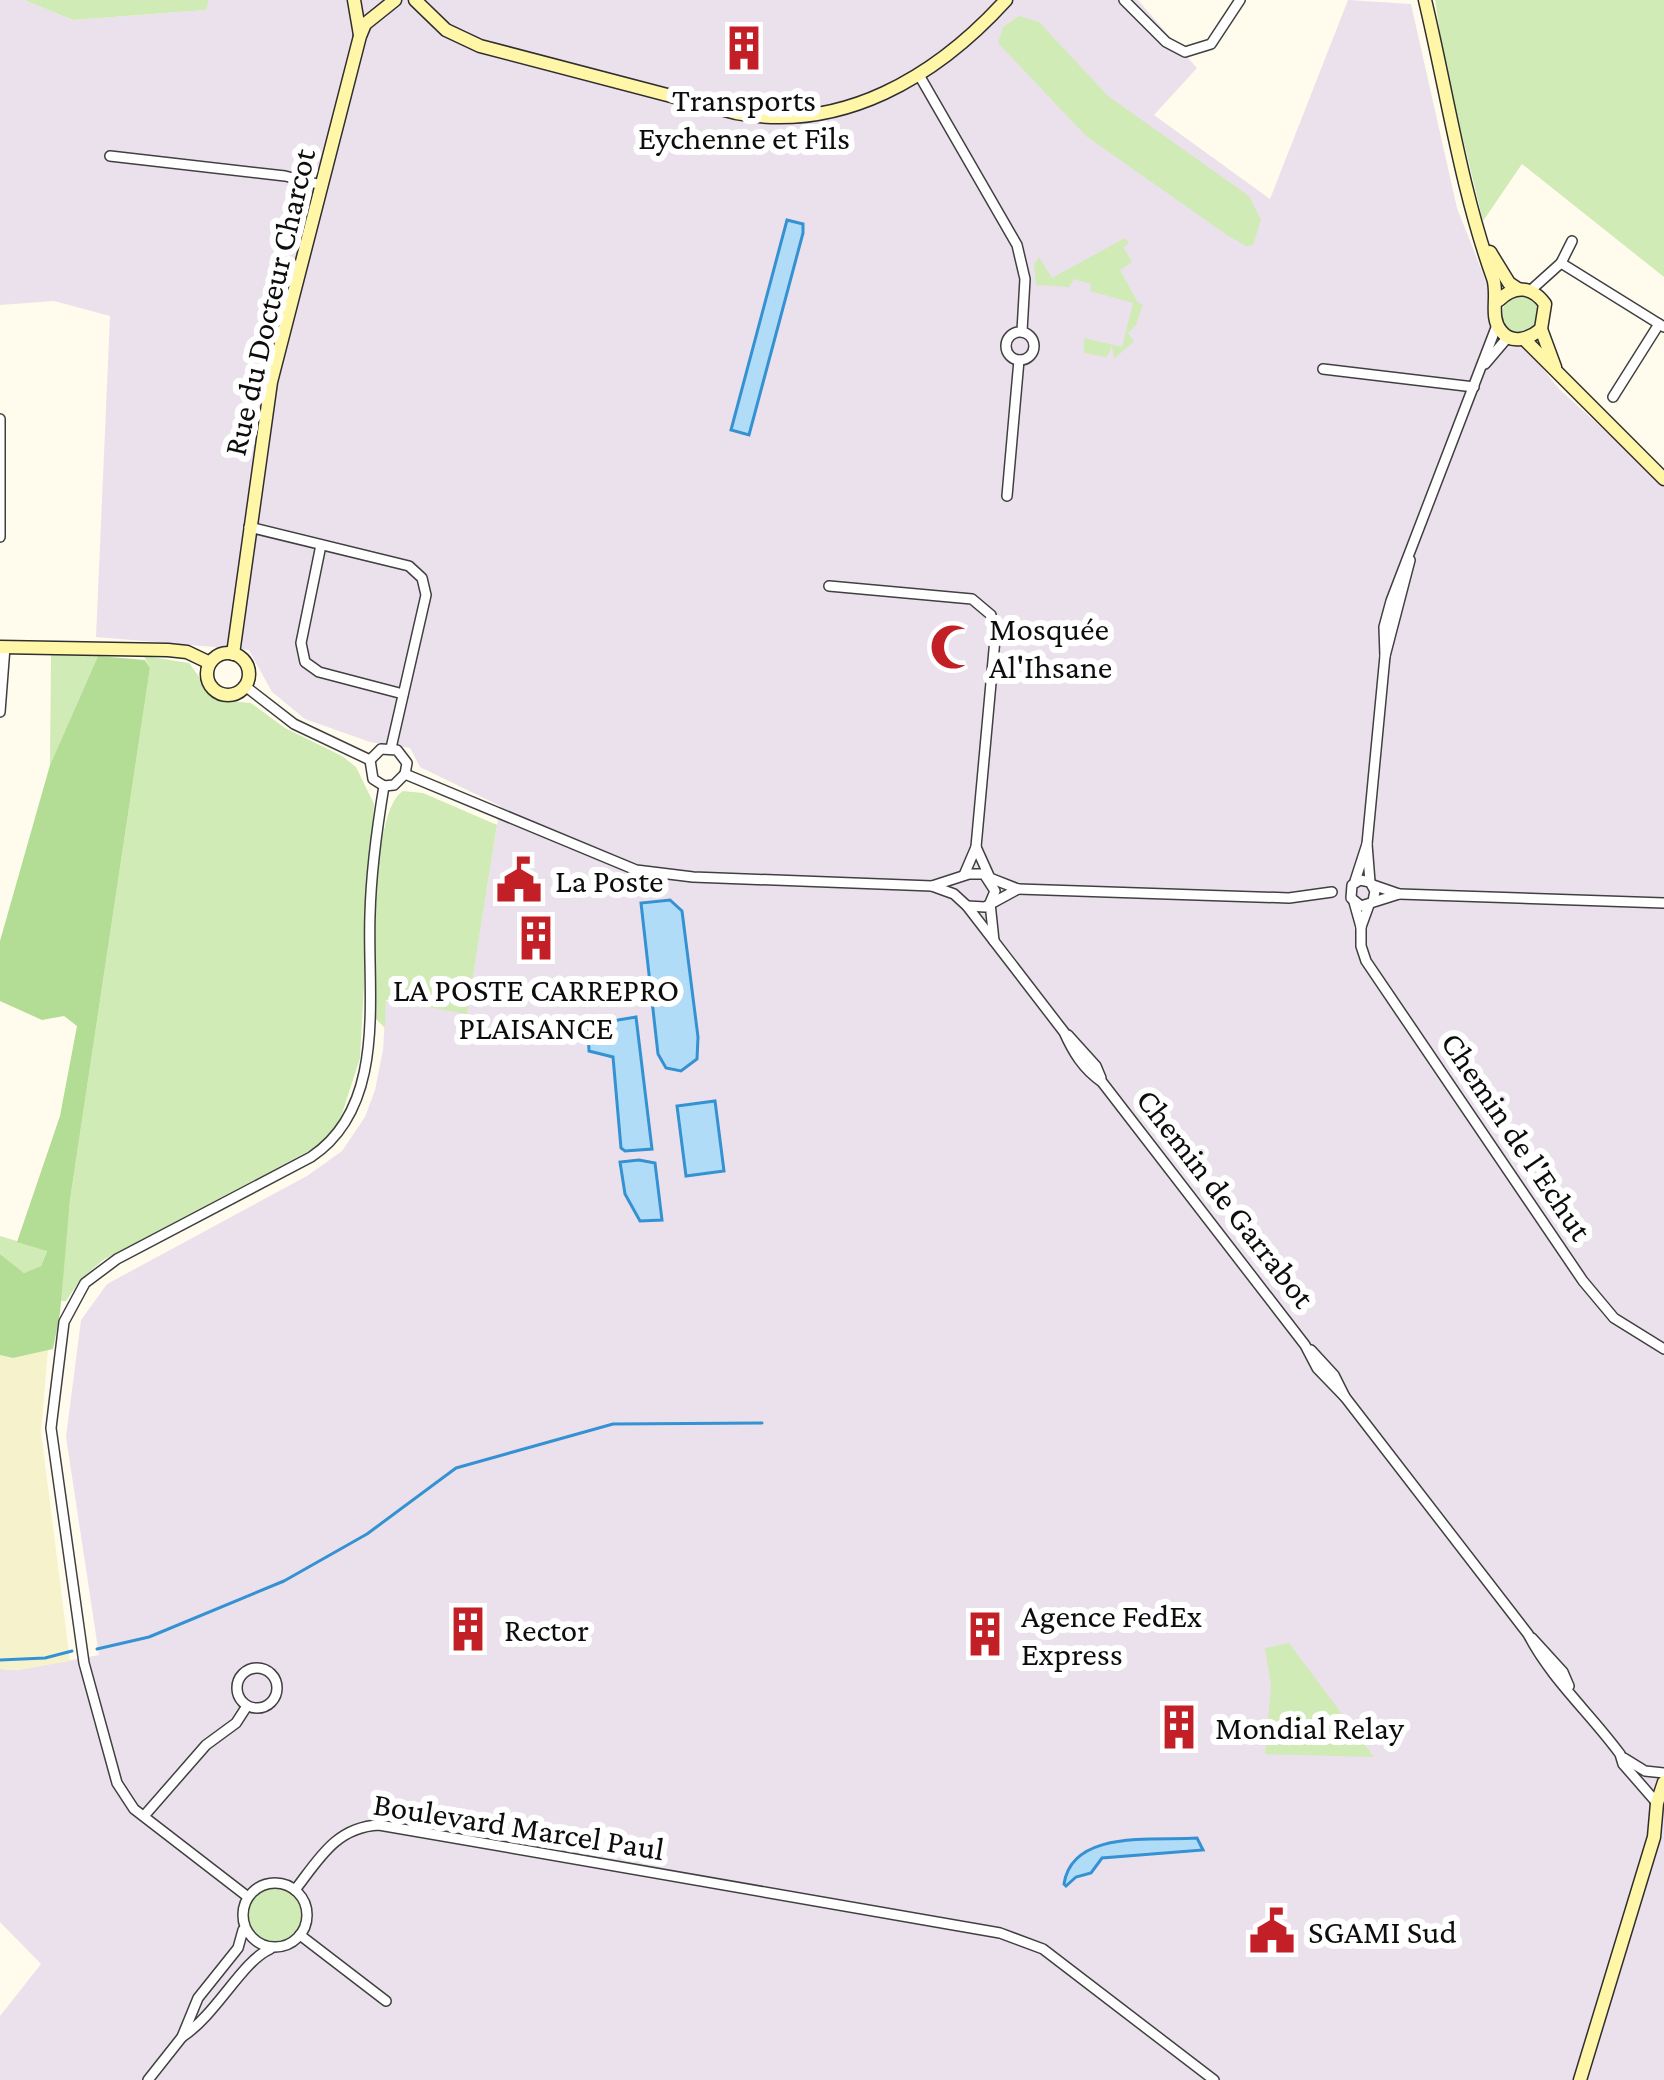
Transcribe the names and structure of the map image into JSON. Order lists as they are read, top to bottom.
{
  "streets": {
    "street": [
      "Rue du Docteur Charcot",
      "Chemin de l'Echut",
      "Chemin de Garrabot",
      "Boulevard Marcel Paul"
    ]
  },
  "places": {
    "building": [
      "Transports Eychenne et Fils",
      "LA POSTE CARREPRO PLAISANCE",
      "Rector",
      "Agence FedEx Express",
      "Mondial Relay"
    ],
    "mosque": ["Mosquée Al'Ihsane"],
    "public building": ["La Poste", "SGAMI Sud"]
  }
}
